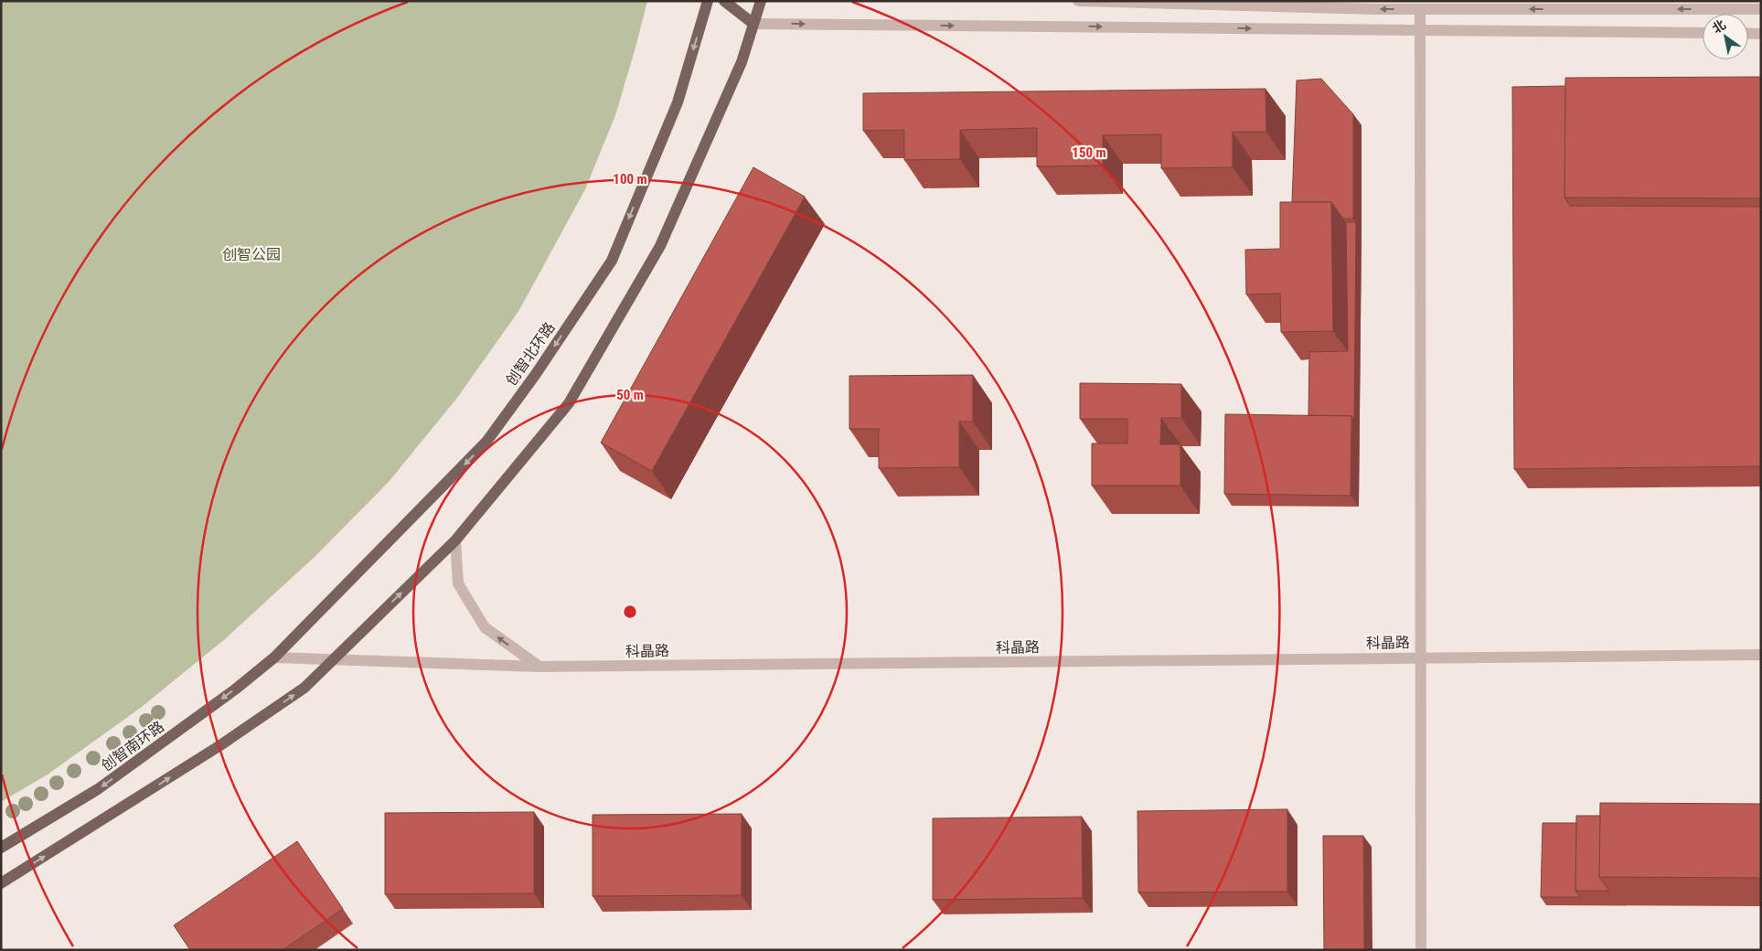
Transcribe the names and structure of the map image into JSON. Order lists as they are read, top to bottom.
{
  "streets": {
    "main road": ["创智北环路", "创智南环路"],
    "street": ["科晶路"]
  },
  "crossings": [
    ["创智北环路", "科晶路"],
    ["创智北环路", "创智南环路"],
    ["科晶路", "创智南环路"]
  ],
  "parks": ["创智公园"],
  "north": "top left",
  "rings": ["150 m", "100 m", "50 m"]
}
